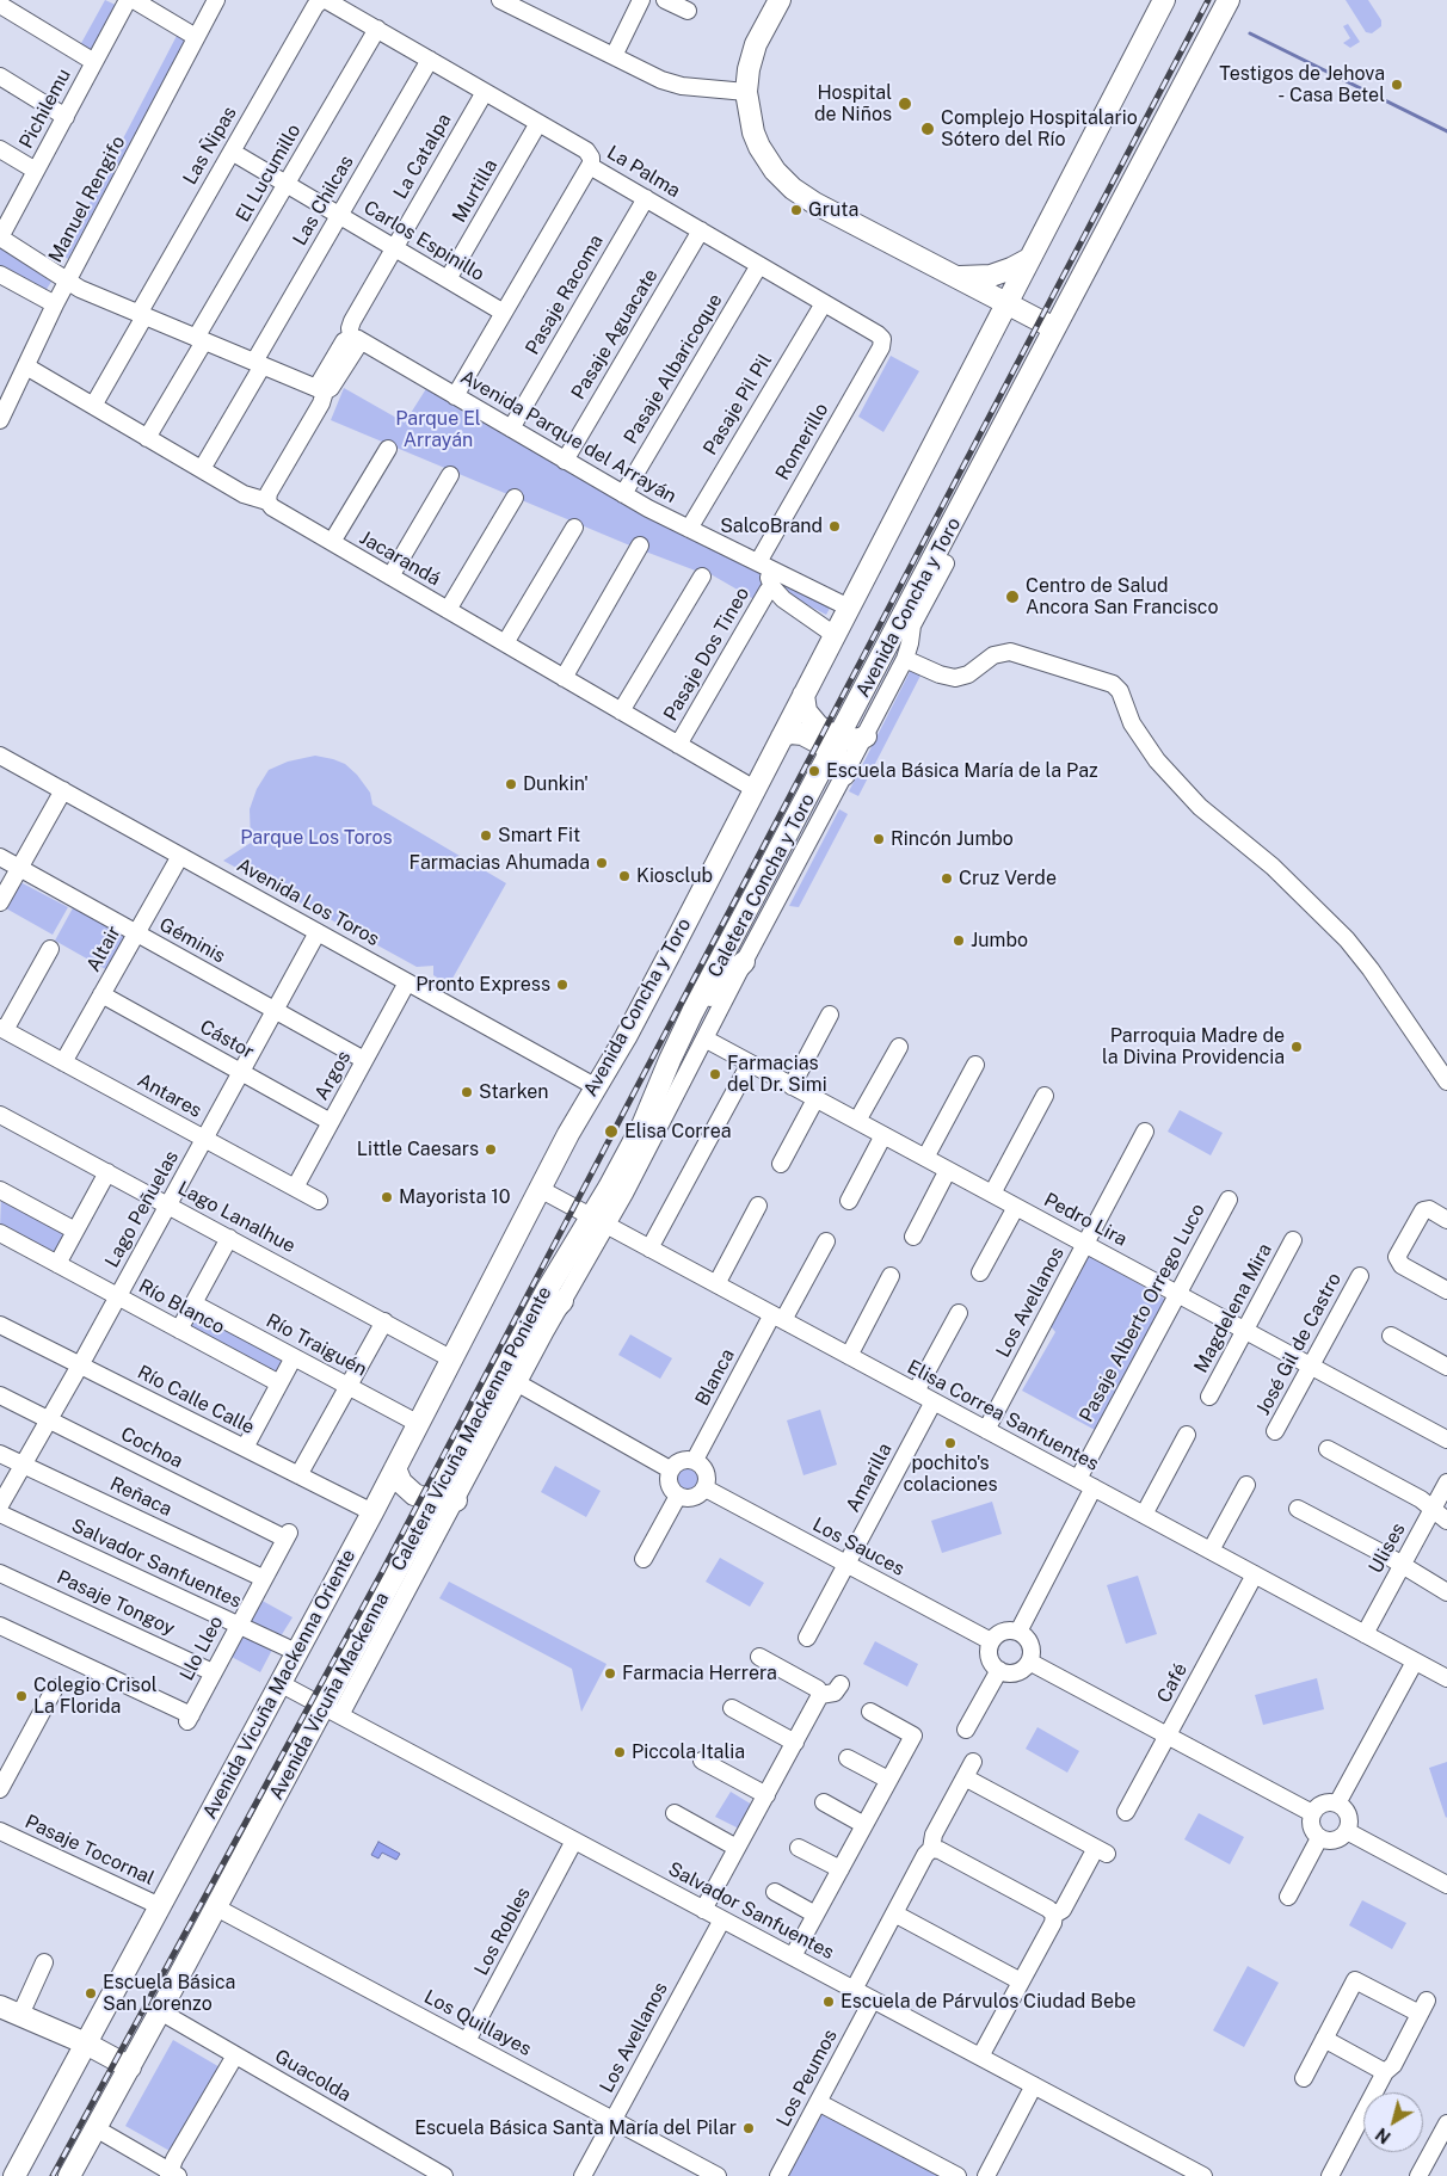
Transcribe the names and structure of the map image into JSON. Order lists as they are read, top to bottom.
{
  "streets": {
    "main road": ["Avenida Concha y Toro", "Avenida Vicuña Mackenna Oriente", "Avenida Vicuña Mackenna"],
    "street": [
      "Pichilemu",
      "Las Ñipas",
      "La Catalpa",
      "La Palma",
      "El Lucumillo",
      "Murtilla",
      "Manuel Rengifo",
      "Las Chilcas",
      "Carlos Espinillo",
      "Pasaje Racoma",
      "Pasaje Aguacate",
      "Pasaje Albaricoque",
      "Pasaje Pil Pil",
      "Avenida Parque del Arrayán",
      "Romerillo",
      "Jacarandá",
      "Pasaje Dos Tineo",
      "Caletera Concha y Toro",
      "Avenida Los Toros",
      "Géminis",
      "Altair",
      "Cástor",
      "Argos",
      "Antares",
      "Lago Peñuelas",
      "Lago Lanalhue",
      "Pedro Lira",
      "Los Avellanos",
      "Río Blanco",
      "Magdelena Mira",
      "Pasaje Alberto Orrego Luco",
      "José Gil de Castro",
      "Río Traiguén",
      "Blanca",
      "Río Calle Calle",
      "Elisa Correa Sanfuentes",
      "Caletera Vicuña Mackenna Poniente",
      "Cochoa",
      "Amarilla",
      "Reñaca",
      "Los Sauces",
      "Ulises",
      "Salvador Sanfuentes",
      "Pasaje Tongoy",
      "Llo Lleo",
      "Café",
      "Pasaje Tocornal",
      "Los Robles",
      "Los Quillayes",
      "Guacolda",
      "Los Peumos"
    ]
  },
  "crossings": [
    ["Las Ñipas", "La Palma"],
    ["Las Ñipas", "Carlos Espinillo"],
    ["Las Ñipas", "Jacarandá"],
    ["La Catalpa", "La Palma"],
    ["La Catalpa", "Carlos Espinillo"],
    ["La Catalpa", "Avenida Parque del Arrayán"],
    ["La Palma", "El Lucumillo"],
    ["La Palma", "Murtilla"],
    ["La Palma", "Las Chilcas"],
    ["La Palma", "Pasaje Racoma"],
    ["La Palma", "Pasaje Aguacate"],
    ["La Palma", "Pasaje Albaricoque"],
    ["La Palma", "Pasaje Pil Pil"],
    ["La Palma", "Romerillo"],
    ["El Lucumillo", "Carlos Espinillo"],
    ["El Lucumillo", "Jacarandá"],
    ["Murtilla", "Carlos Espinillo"],
    ["Manuel Rengifo", "Jacarandá"],
    ["Las Chilcas", "Carlos Espinillo"],
    ["Las Chilcas", "Jacarandá"],
    ["Pasaje Racoma", "Avenida Parque del Arrayán"],
    ["Pasaje Aguacate", "Avenida Parque del Arrayán"],
    ["Pasaje Albaricoque", "Avenida Parque del Arrayán"],
    ["Pasaje Pil Pil", "Avenida Parque del Arrayán"],
    ["Avenida Parque del Arrayán", "Romerillo"],
    ["Avenida Parque del Arrayán", "Avenida Concha y Toro"],
    ["Jacarandá", "Avenida Concha y Toro"],
    ["Jacarandá", "Pasaje Dos Tineo"],
    ["Avenida Concha y Toro", "Caletera Concha y Toro"],
    ["Avenida Concha y Toro", "Avenida Los Toros"],
    ["Avenida Concha y Toro", "Elisa Correa Sanfuentes"],
    ["Avenida Concha y Toro", "Caletera Vicuña Mackenna Poniente"],
    ["Avenida Concha y Toro", "Avenida Vicuña Mackenna Oriente"],
    ["Avenida Concha y Toro", "Avenida Vicuña Mackenna"],
    ["Caletera Concha y Toro", "Pedro Lira"],
    ["Caletera Concha y Toro", "Elisa Correa Sanfuentes"],
    ["Caletera Concha y Toro", "Caletera Vicuña Mackenna Poniente"],
    ["Caletera Concha y Toro", "Avenida Vicuña Mackenna"],
    ["Avenida Los Toros", "Altair"],
    ["Avenida Los Toros", "Argos"],
    ["Avenida Los Toros", "Lago Peñuelas"],
    ["Géminis", "Altair"],
    ["Géminis", "Argos"],
    ["Géminis", "Lago Peñuelas"],
    ["Altair", "Cástor"],
    ["Altair", "Antares"],
    ["Cástor", "Argos"],
    ["Cástor", "Lago Peñuelas"],
    ["Argos", "Antares"],
    ["Antares", "Lago Peñuelas"],
    ["Lago Peñuelas", "Lago Lanalhue"],
    ["Lago Peñuelas", "Río Blanco"],
    ["Lago Peñuelas", "Río Calle Calle"],
    ["Lago Peñuelas", "Cochoa"],
    ["Lago Peñuelas", "Reñaca"],
    ["Lago Lanalhue", "Avenida Vicuña Mackenna Oriente"],
    ["Pedro Lira", "Los Avellanos"],
    ["Pedro Lira", "Magdelena Mira"],
    ["Pedro Lira", "Pasaje Alberto Orrego Luco"],
    ["Pedro Lira", "José Gil de Castro"],
    ["Los Avellanos", "Elisa Correa Sanfuentes"],
    ["Los Avellanos", "Salvador Sanfuentes"],
    ["Los Avellanos", "Los Quillayes"],
    ["Pasaje Alberto Orrego Luco", "Elisa Correa Sanfuentes"],
    ["Río Traiguén", "Avenida Vicuña Mackenna Oriente"],
    ["Blanca", "Elisa Correa Sanfuentes"],
    ["Blanca", "Los Sauces"],
    ["Río Calle Calle", "Avenida Vicuña Mackenna Oriente"],
    ["Elisa Correa Sanfuentes", "Caletera Vicuña Mackenna Poniente"],
    ["Elisa Correa Sanfuentes", "Amarilla"],
    ["Elisa Correa Sanfuentes", "Ulises"],
    ["Elisa Correa Sanfuentes", "Café"],
    ["Elisa Correa Sanfuentes", "Avenida Vicuña Mackenna Oriente"],
    ["Elisa Correa Sanfuentes", "Avenida Vicuña Mackenna"],
    ["Caletera Vicuña Mackenna Poniente", "Salvador Sanfuentes"],
    ["Caletera Vicuña Mackenna Poniente", "Avenida Vicuña Mackenna"],
    ["Cochoa", "Llo Lleo"],
    ["Amarilla", "Los Sauces"],
    ["Reñaca", "Llo Lleo"],
    ["Salvador Sanfuentes", "Llo Lleo"],
    ["Salvador Sanfuentes", "Avenida Vicuña Mackenna Oriente"],
    ["Salvador Sanfuentes", "Avenida Vicuña Mackenna"],
    ["Salvador Sanfuentes", "Los Robles"],
    ["Salvador Sanfuentes", "Los Peumos"],
    ["Pasaje Tongoy", "Llo Lleo"],
    ["Avenida Vicuña Mackenna Oriente", "Pasaje Tocornal"],
    ["Avenida Vicuña Mackenna", "Los Quillayes"],
    ["Avenida Vicuña Mackenna", "Guacolda"],
    ["Los Robles", "Los Quillayes"]
  ],
  "parks": ["Parque El Arrayán", "Parque Los Toros"],
  "places": [
    "Testigos de Jehova - Casa Betel",
    "Hospital de Niños",
    "Complejo Hospitalario Sótero del Río",
    "Gruta",
    "SalcoBrand",
    "Centro de Salud Ancora San Francisco",
    "Escuela Básica María de la Paz",
    "Dunkin'",
    "Smart Fit",
    "Rincón Jumbo",
    "Farmacias Ahumada",
    "Kiosclub",
    "Cruz Verde",
    "Jumbo",
    "Pronto Express",
    "Parroquia Madre de la Divina Providencia",
    "Farmacias del Dr. Simi",
    "Starken",
    "Elisa Correa",
    "Little Caesars",
    "Mayorista 10",
    "pochito's colaciones",
    "Farmacia Herrera",
    "Colegio Crisol La Florida",
    "Piccola Italia",
    "Escuela Básica San Lorenzo",
    "Escuela de Párvulos Ciudad Bebe",
    "Escuela Básica Santa María del Pilar"
  ],
  "north": "bottom left"
}
